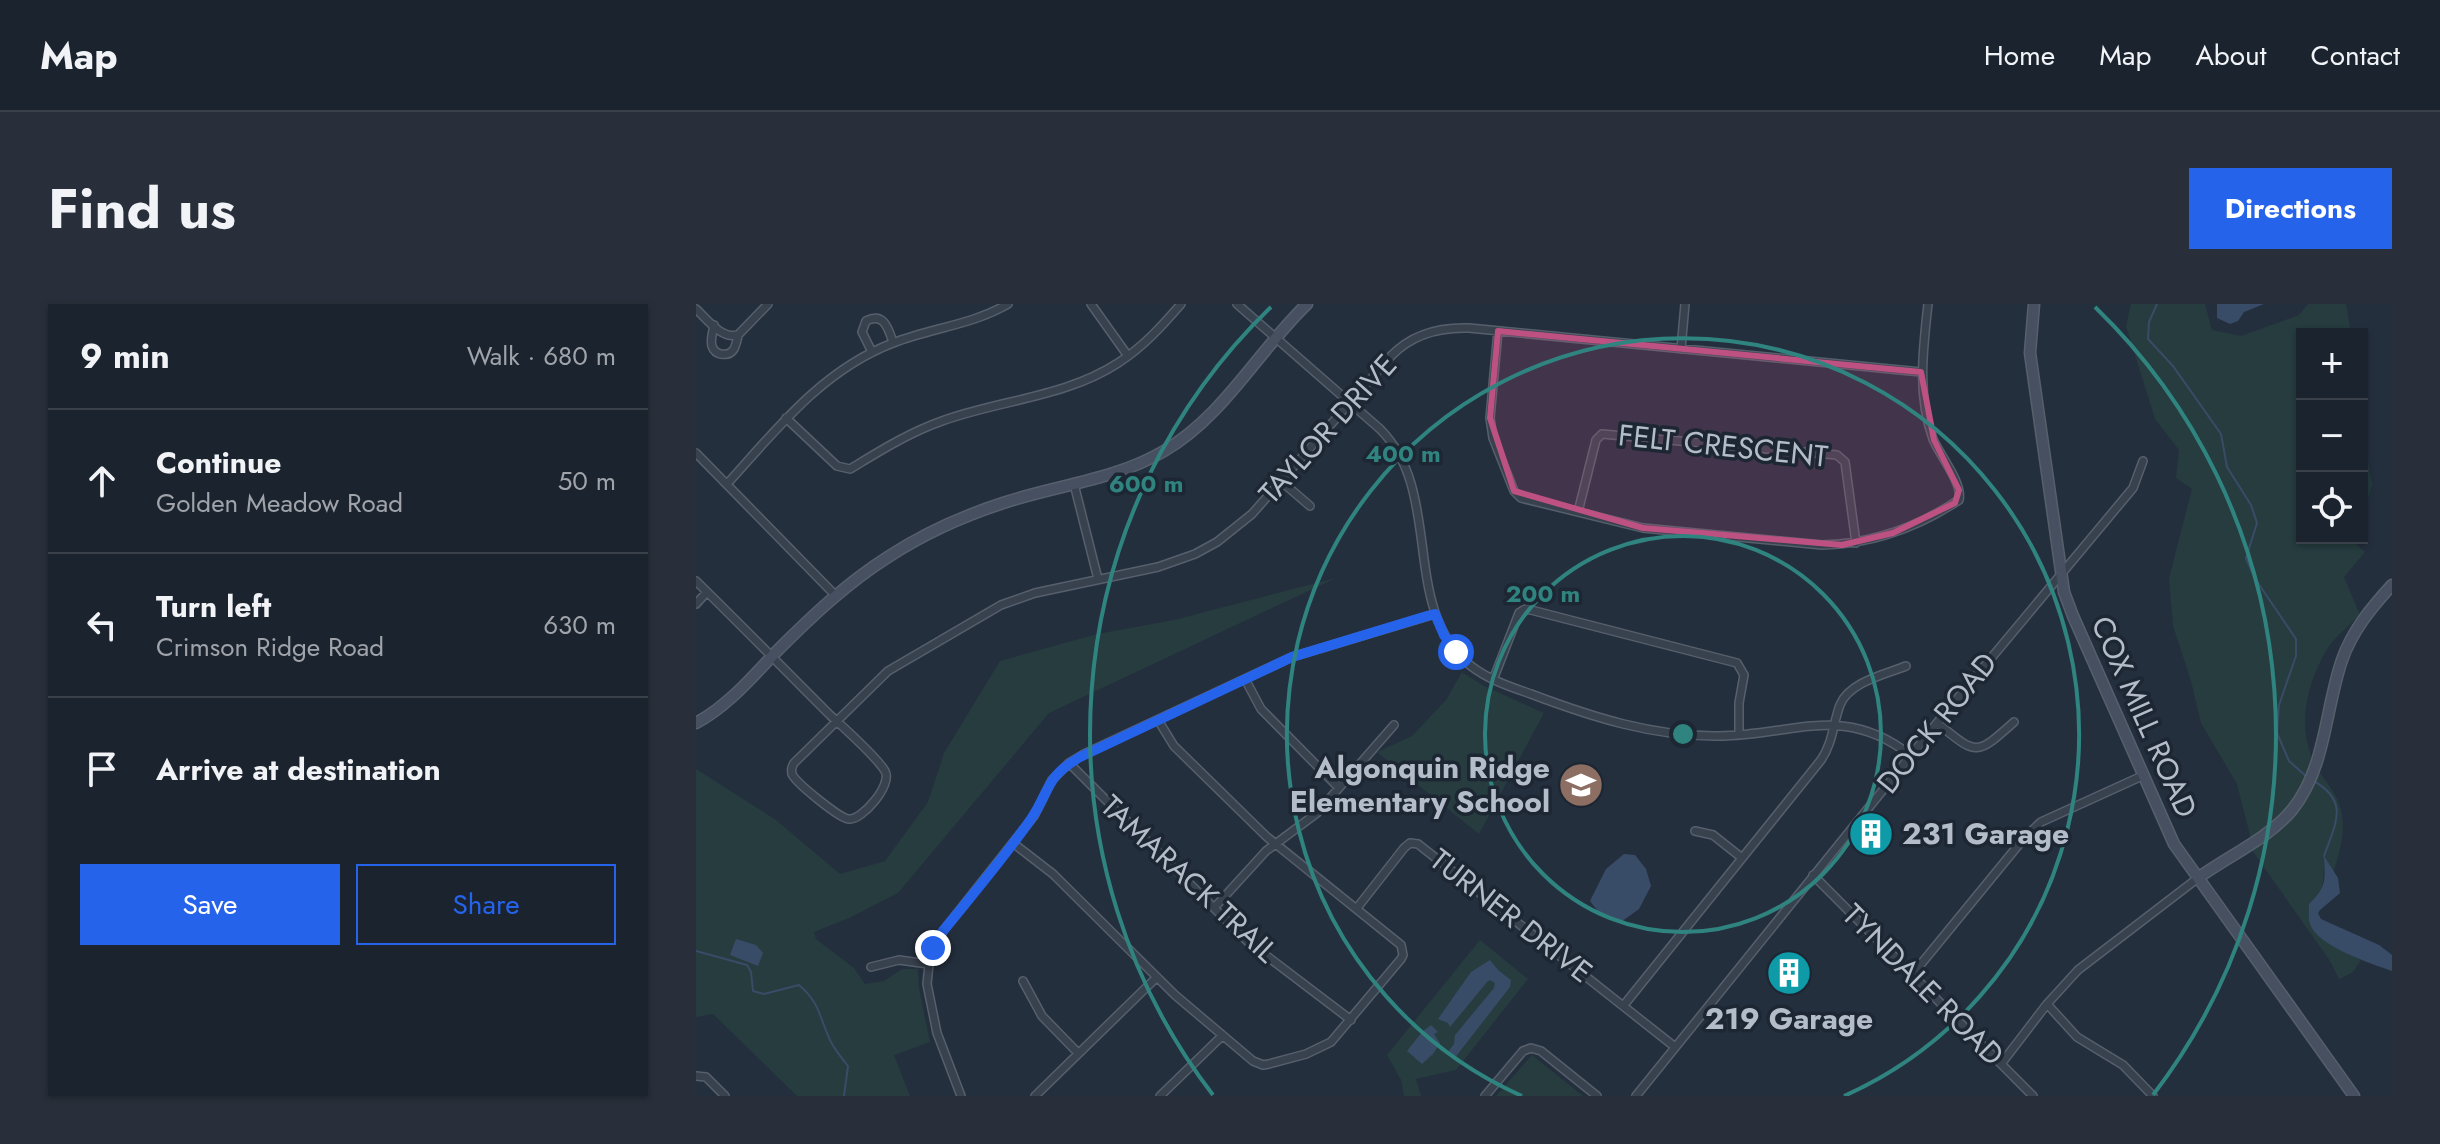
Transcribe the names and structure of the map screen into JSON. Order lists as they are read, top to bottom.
{
  "streets": {
    "street": [
      "TAYLOR DRIVE",
      "FELT CRESCENT",
      "COX MILL ROAD",
      "DOCK ROAD",
      "TAMARACK TRAIL",
      "TURNER DRIVE",
      "TYNDALE ROAD"
    ]
  },
  "crossings": [
    ["COX MILL ROAD", "DOCK ROAD"],
    ["DOCK ROAD", "TURNER DRIVE"],
    ["DOCK ROAD", "TYNDALE ROAD"]
  ],
  "places": {
    "school or university": ["Algonquin Ridge Elementary School"],
    "building": ["231 Garage", "219 Garage"]
  },
  "page": {
    "header": "Map",
    "nav": [
      "Home",
      "Map",
      "About",
      "Contact"
    ],
    "title": "Find us",
    "buttons": [
      "Directions",
      ["Save", "Share"]
    ],
    "heading": ["9 min", "Walk · 680 m"],
    "map_buttons": ["+", "−"],
    "list": [
      ["Continue", "Golden Meadow Road", "50 m"],
      ["Turn left", "Crimson Ridge Road", "630 m"],
      "Arrive at destination"
    ]
  },
  "rings": ["400 m", "600 m", "200 m"]
}
